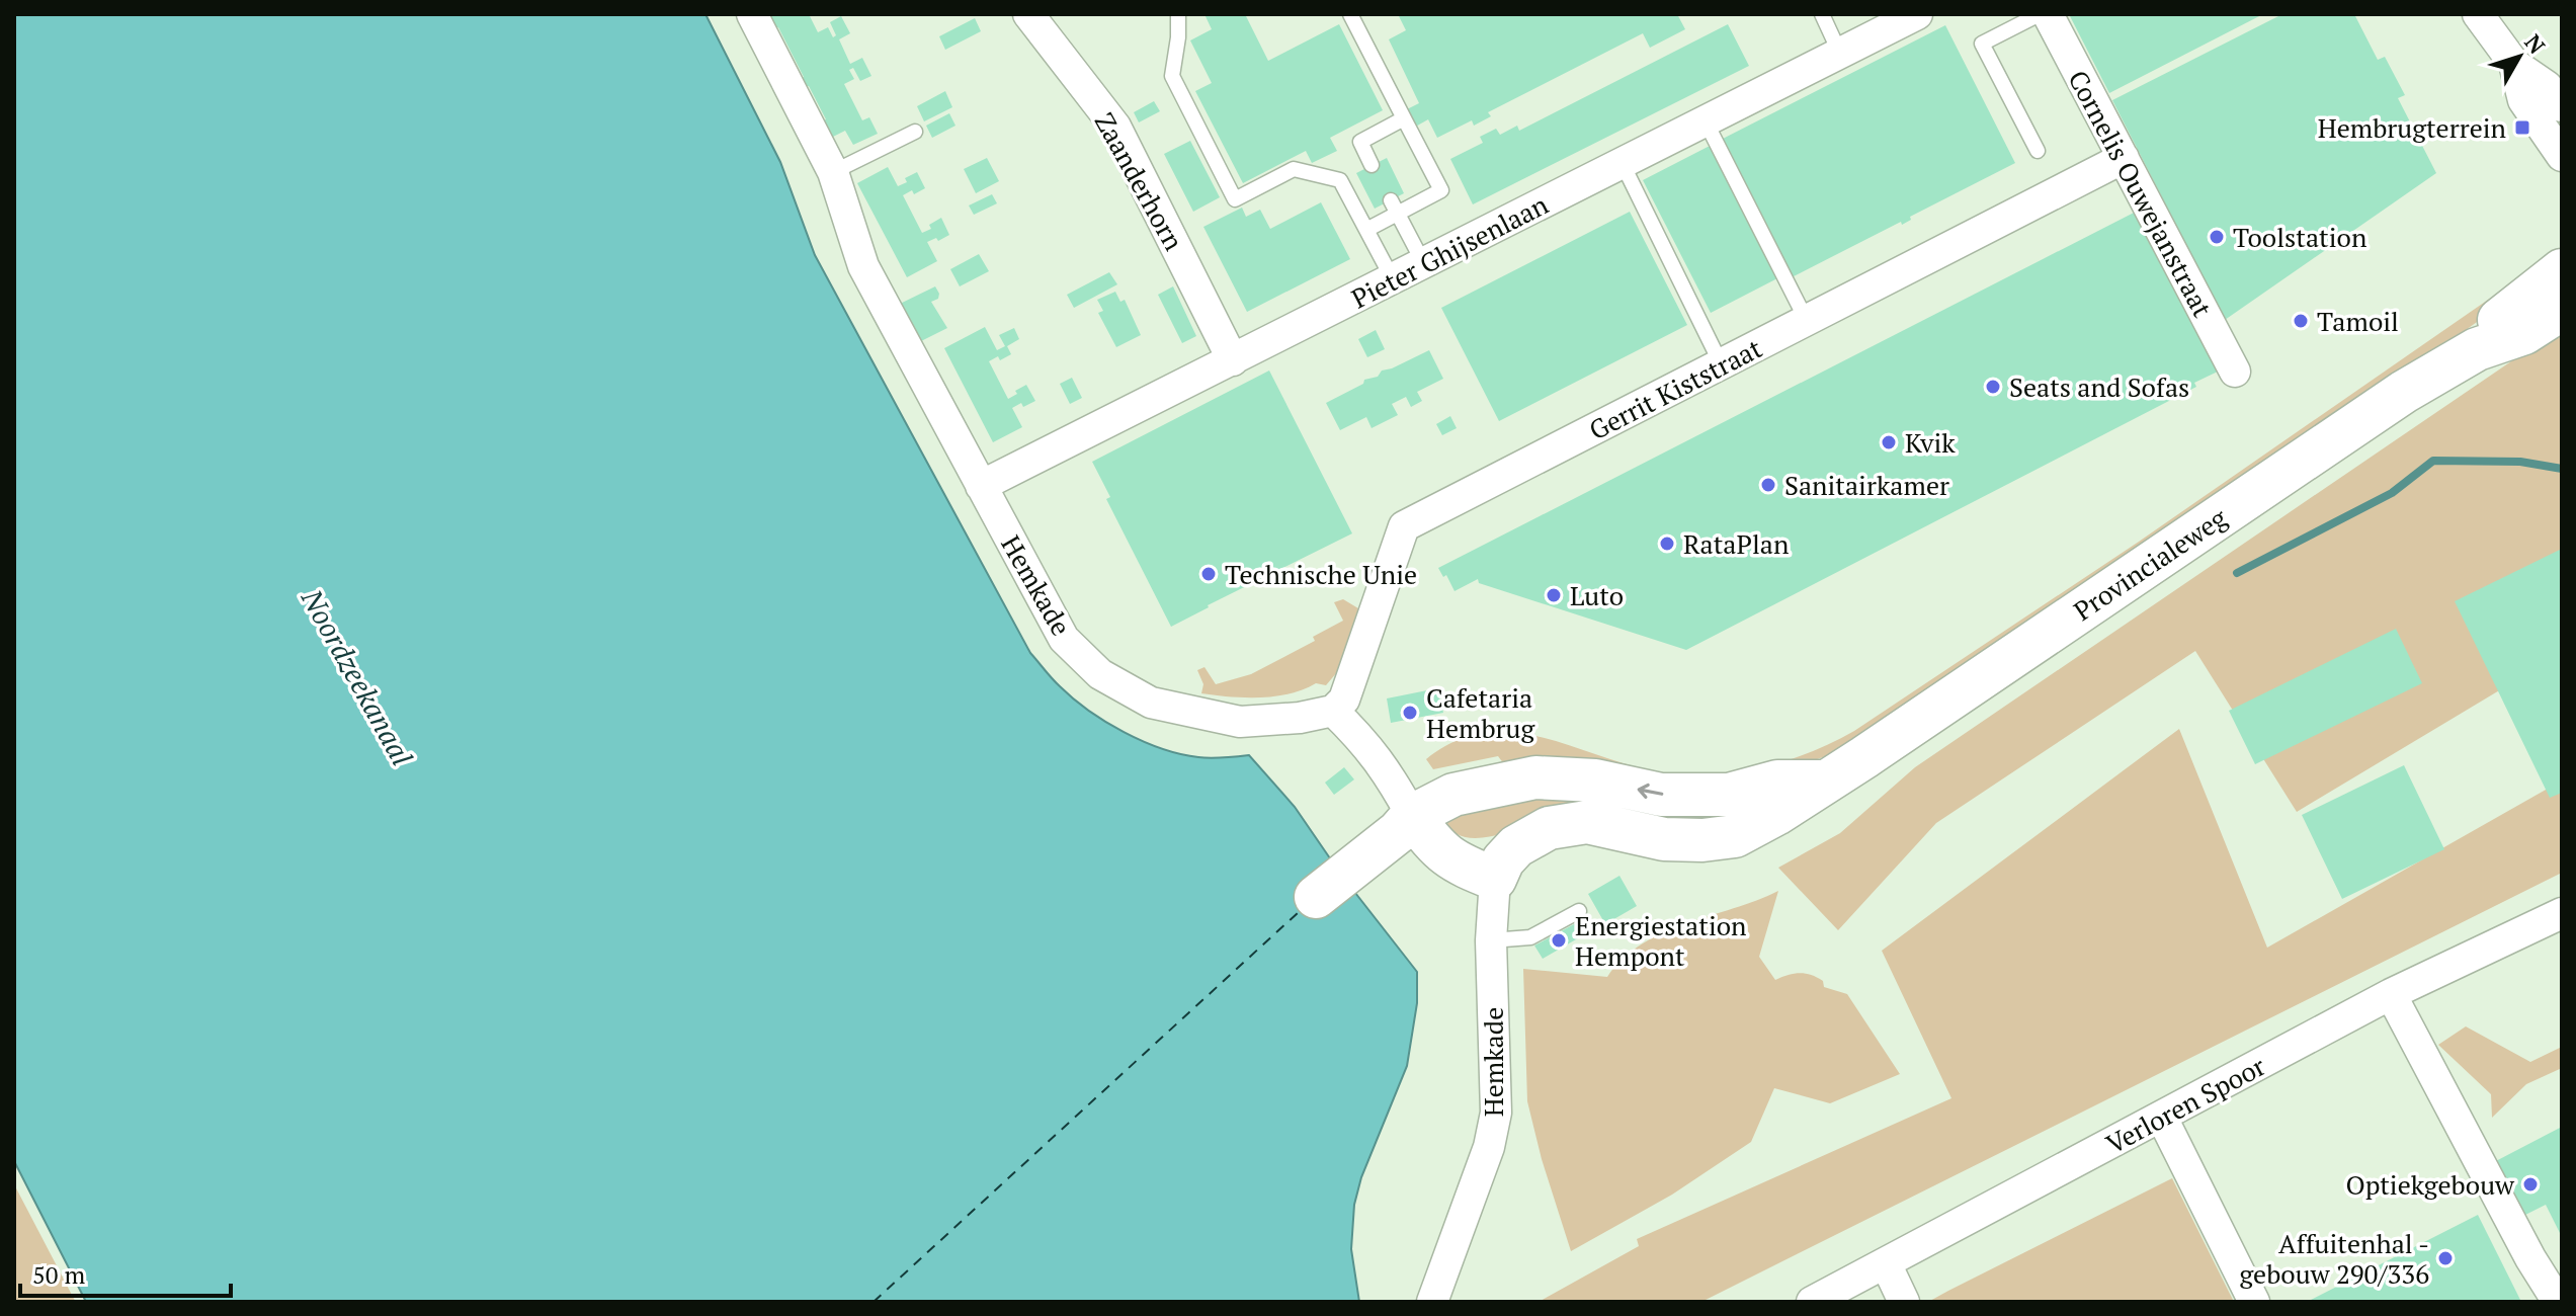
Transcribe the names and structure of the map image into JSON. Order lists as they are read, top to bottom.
{
  "streets": {
    "main road": ["Provincialeweg"],
    "street": [
      "Zaanderhorn",
      "Cornelis Ouwejanstraat",
      "Pieter Ghijsenlaan",
      "Gerrit Kiststraat",
      "Hemkade",
      "Verloren Spoor"
    ]
  },
  "crossings": [
    ["Zaanderhorn", "Pieter Ghijsenlaan"],
    ["Cornelis Ouwejanstraat", "Gerrit Kiststraat"],
    ["Pieter Ghijsenlaan", "Hemkade"],
    ["Gerrit Kiststraat", "Hemkade"],
    ["Provincialeweg", "Hemkade"]
  ],
  "water": ["Noordzeekanaal"],
  "places": {
    "transit": ["Hembrugterrein"],
    "other": [
      "Toolstation",
      "Tamoil",
      "Seats and Sofas",
      "Kvik",
      "Sanitairkamer",
      "RataPlan",
      "Technische Unie",
      "Luto",
      "Cafetaria Hembrug",
      "Energiestation Hempont",
      "Optiekgebouw",
      "Affuitenhal - gebouw 290/336"
    ]
  },
  "scale_bar": "50 m",
  "north": "top right"
}
